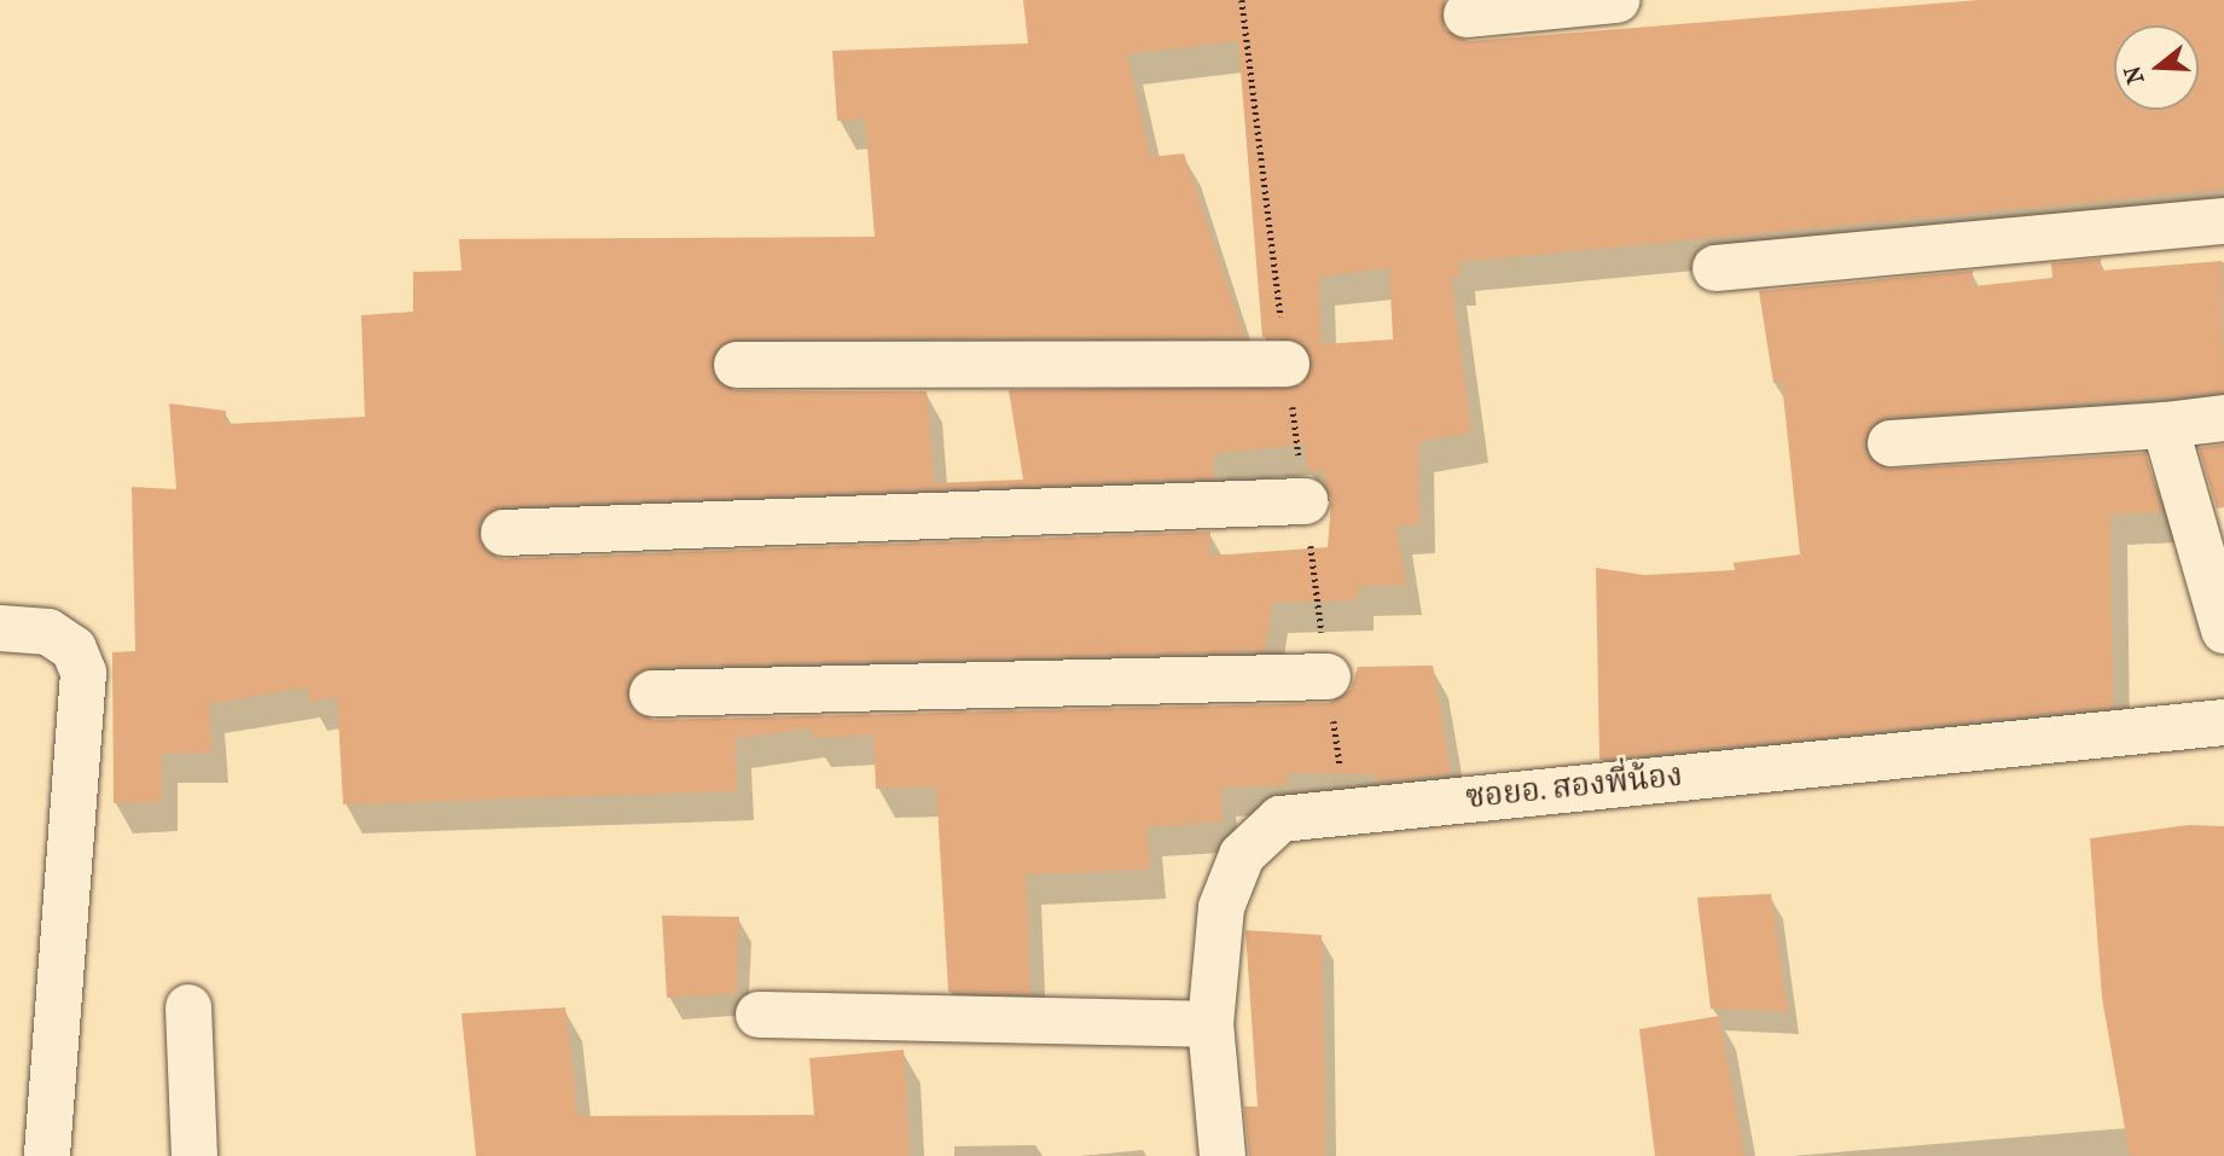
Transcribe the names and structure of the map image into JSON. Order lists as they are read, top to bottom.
{
  "streets": {
    "street": ["ซอยอ. สองพี่น้อง"]
  },
  "north": "left"
}
